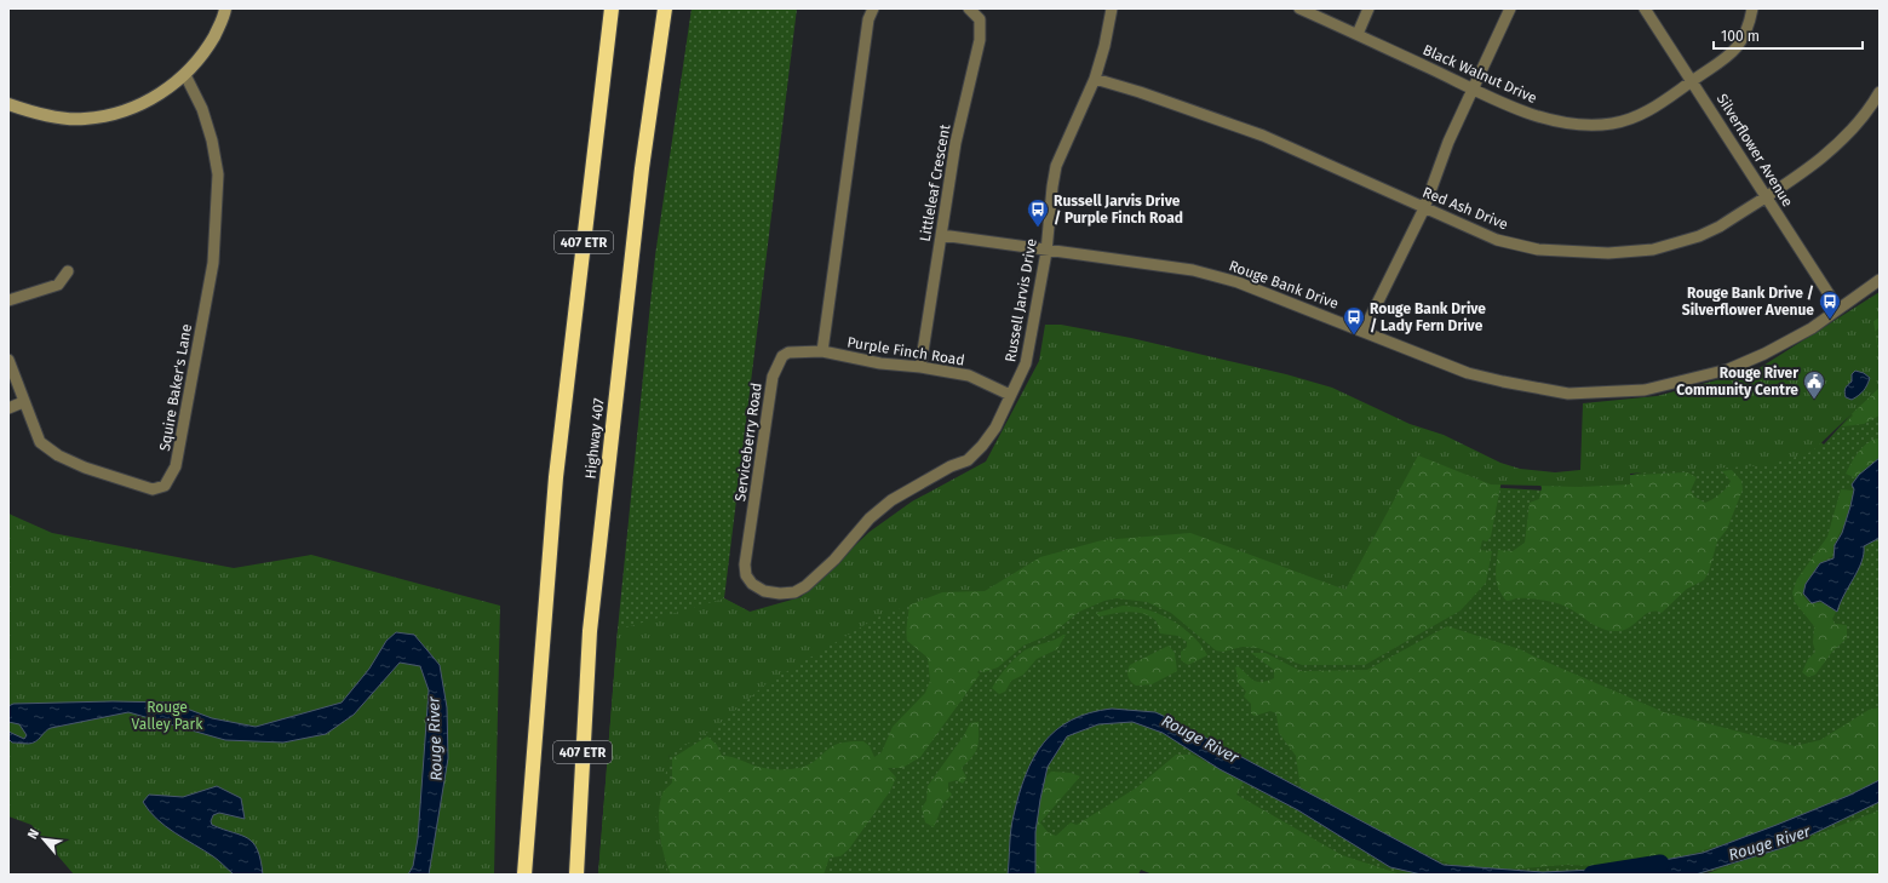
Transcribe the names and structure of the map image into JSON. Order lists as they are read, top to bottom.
{
  "streets": {
    "highway": ["407 ETR", "Highway 407"],
    "street": [
      "Black Walnut Drive",
      "Silverflower Avenue",
      "Littleleaf Crescent",
      "Red Ash Drive",
      "Rouge Bank Drive",
      "Russell Jarvis Drive",
      "Purple Finch Road",
      "Squire Baker's Lane",
      "Serviceberry Road"
    ]
  },
  "crossings": [
    ["Black Walnut Drive", "Silverflower Avenue"],
    ["Silverflower Avenue", "Red Ash Drive"],
    ["Silverflower Avenue", "Rouge Bank Drive"],
    ["Littleleaf Crescent", "Purple Finch Road"],
    ["Red Ash Drive", "Russell Jarvis Drive"],
    ["Rouge Bank Drive", "Russell Jarvis Drive"],
    ["Russell Jarvis Drive", "Purple Finch Road"],
    ["Russell Jarvis Drive", "Serviceberry Road"],
    ["Purple Finch Road", "Serviceberry Road"]
  ],
  "water": ["Rouge River"],
  "parks": ["Rouge Valley Park"],
  "places": {
    "bus stop": ["Russell Jarvis Drive / Purple Finch Road", "Rouge Bank Drive / Silverflower Avenue", "Rouge Bank Drive / Lady Fern Drive"],
    "public building": ["Rouge River Community Centre"]
  },
  "scale_bar": "100 m",
  "north": "top left"
}
